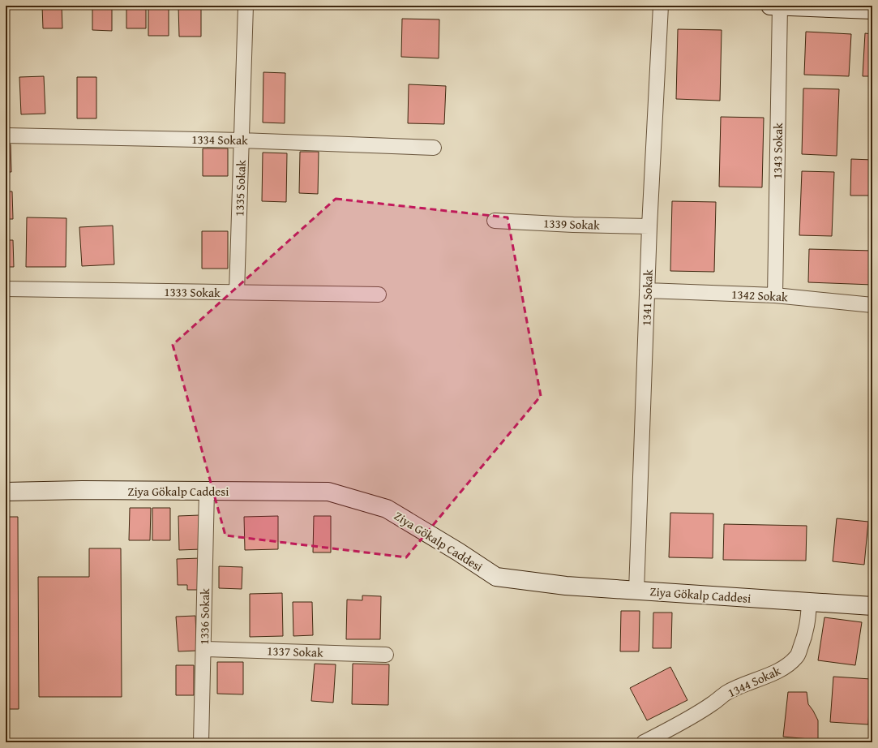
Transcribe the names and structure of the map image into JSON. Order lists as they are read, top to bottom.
{
  "streets": {
    "street": [
      "1334 Sokak",
      "1343 Sokak",
      "1335 Sokak",
      "1339 Sokak",
      "1333 Sokak",
      "1342 Sokak",
      "1341 Sokak",
      "Ziya Gökalp Caddesi",
      "1336 Sokak",
      "1337 Sokak",
      "1344 Sokak"
    ]
  },
  "crossings": [
    ["1334 Sokak", "1335 Sokak"],
    ["1343 Sokak", "1342 Sokak"],
    ["1335 Sokak", "1333 Sokak"],
    ["1339 Sokak", "1341 Sokak"],
    ["1342 Sokak", "1341 Sokak"],
    ["1341 Sokak", "Ziya Gökalp Caddesi"],
    ["Ziya Gökalp Caddesi", "1336 Sokak"],
    ["Ziya Gökalp Caddesi", "1344 Sokak"],
    ["1336 Sokak", "1337 Sokak"]
  ]
}
